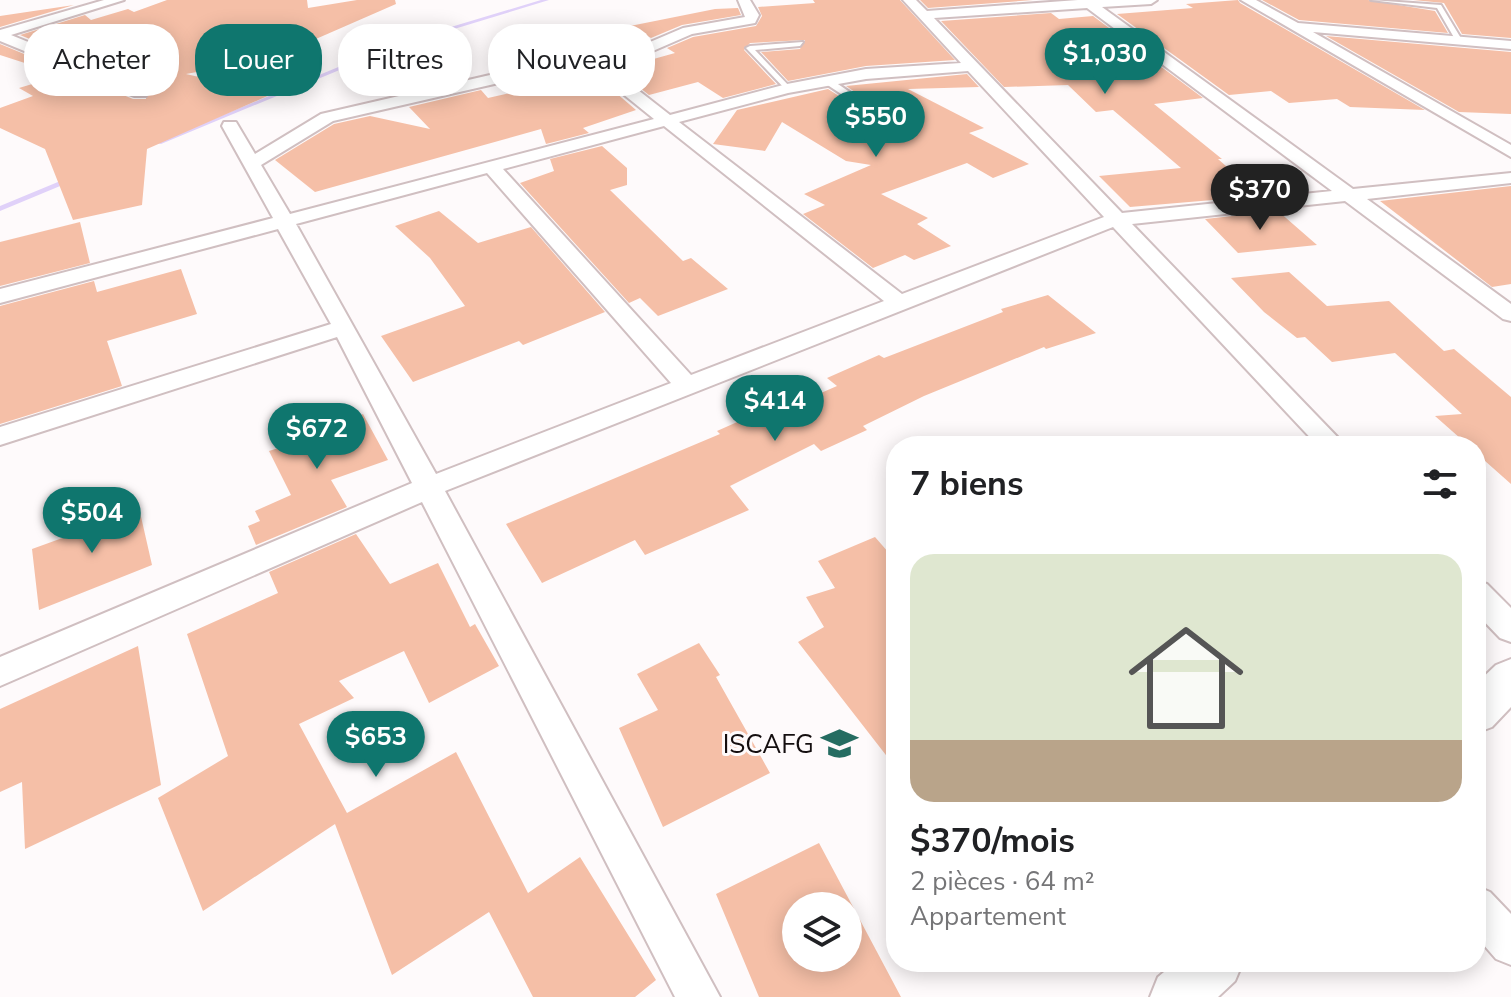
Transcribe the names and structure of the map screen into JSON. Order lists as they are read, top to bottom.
{
  "places": {
    "school or university": ["ISCAFG"]
  },
  "page": {
    "chip": [
      "Acheter",
      "Louer",
      "Filtres",
      "Nouveau"
    ],
    "price": [
      "$1,030",
      "$550",
      "$370",
      "$414",
      "$672",
      "$504",
      "$653"
    ],
    "heading": "7 biens",
    "list": [
      {
        "name": "$370/mois",
        "note": "2 pièces · 64 m² · Appartement"
      }
    ]
  }
}
